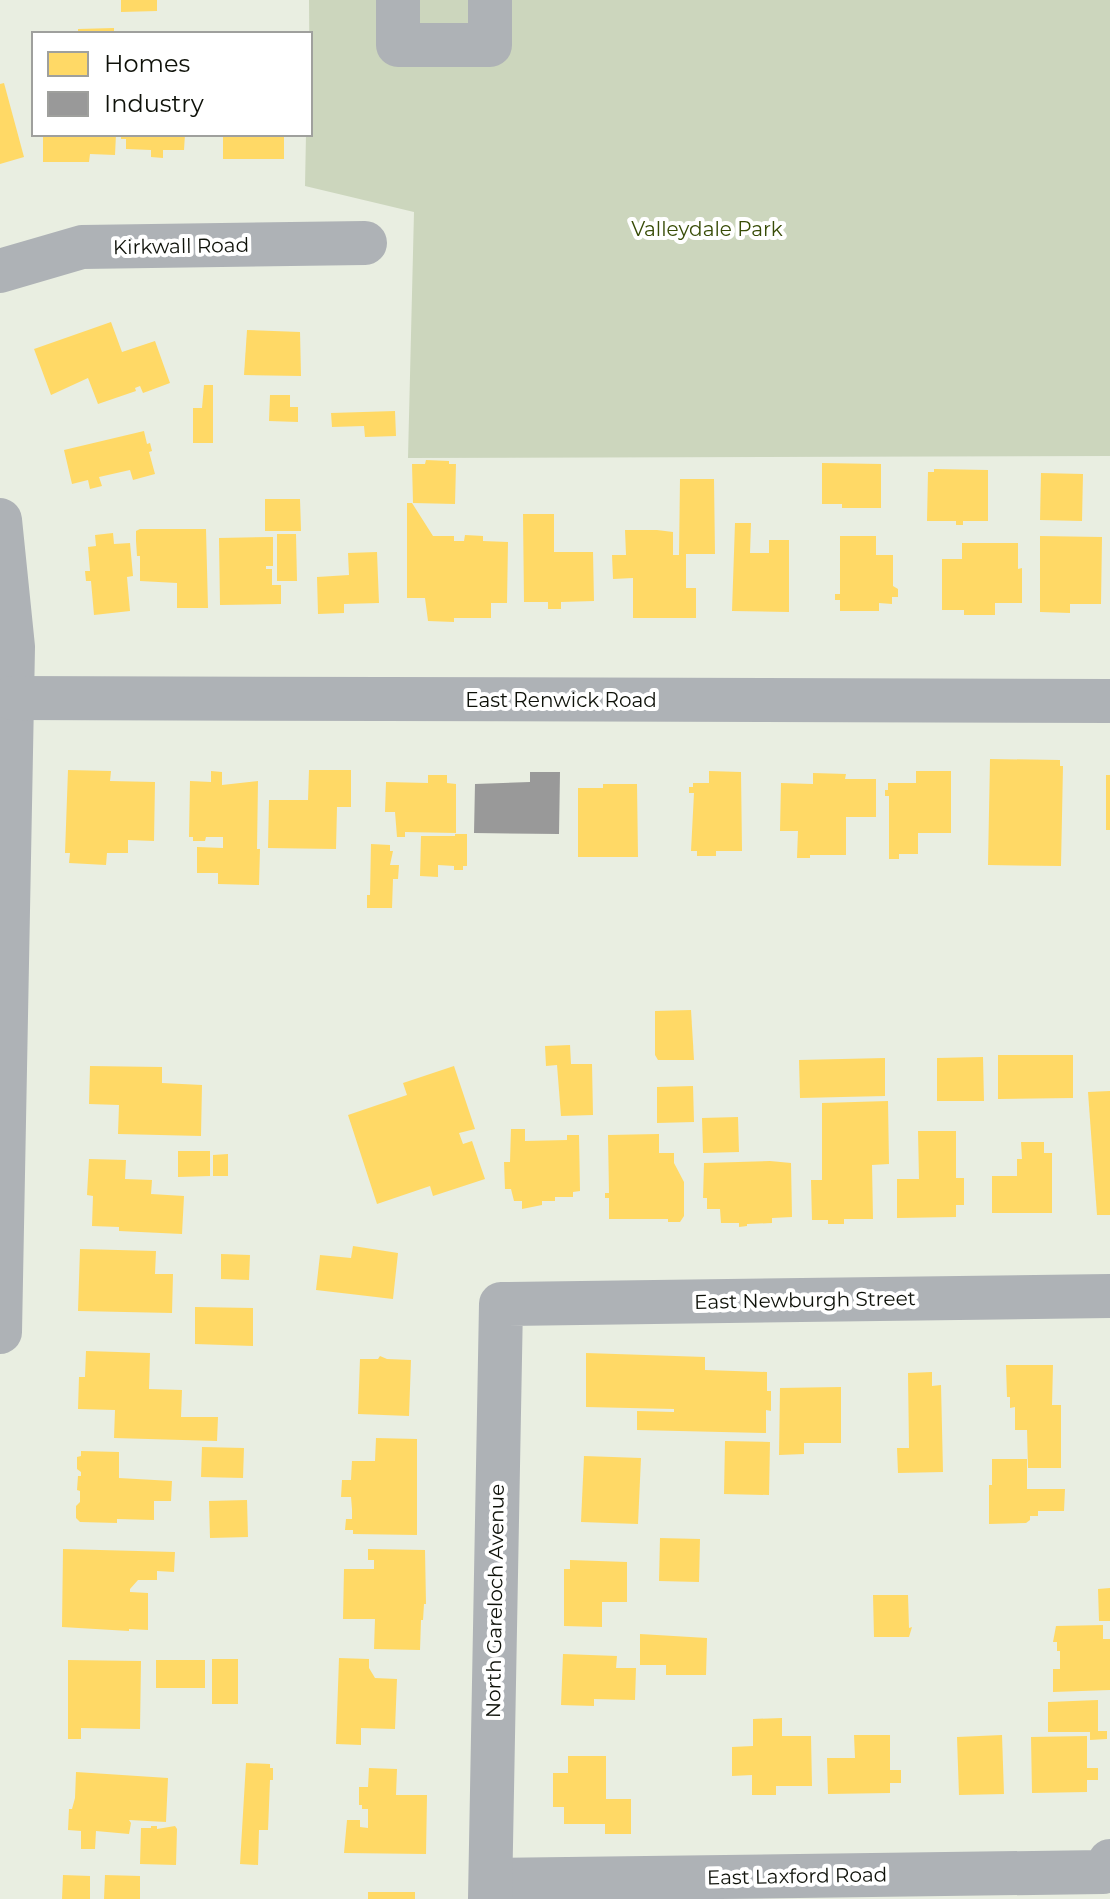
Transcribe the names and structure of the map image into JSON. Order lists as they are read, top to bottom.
{
  "streets": {
    "street": [
      "Kirkwall Road",
      "East Renwick Road",
      "East Newburgh Street",
      "North Gareloch Avenue",
      "East Laxford Road"
    ]
  },
  "crossings": [
    ["East Newburgh Street", "North Gareloch Avenue"],
    ["North Gareloch Avenue", "East Laxford Road"]
  ],
  "parks": ["Valleydale Park"],
  "legend": ["Homes", "Industry"]
}
